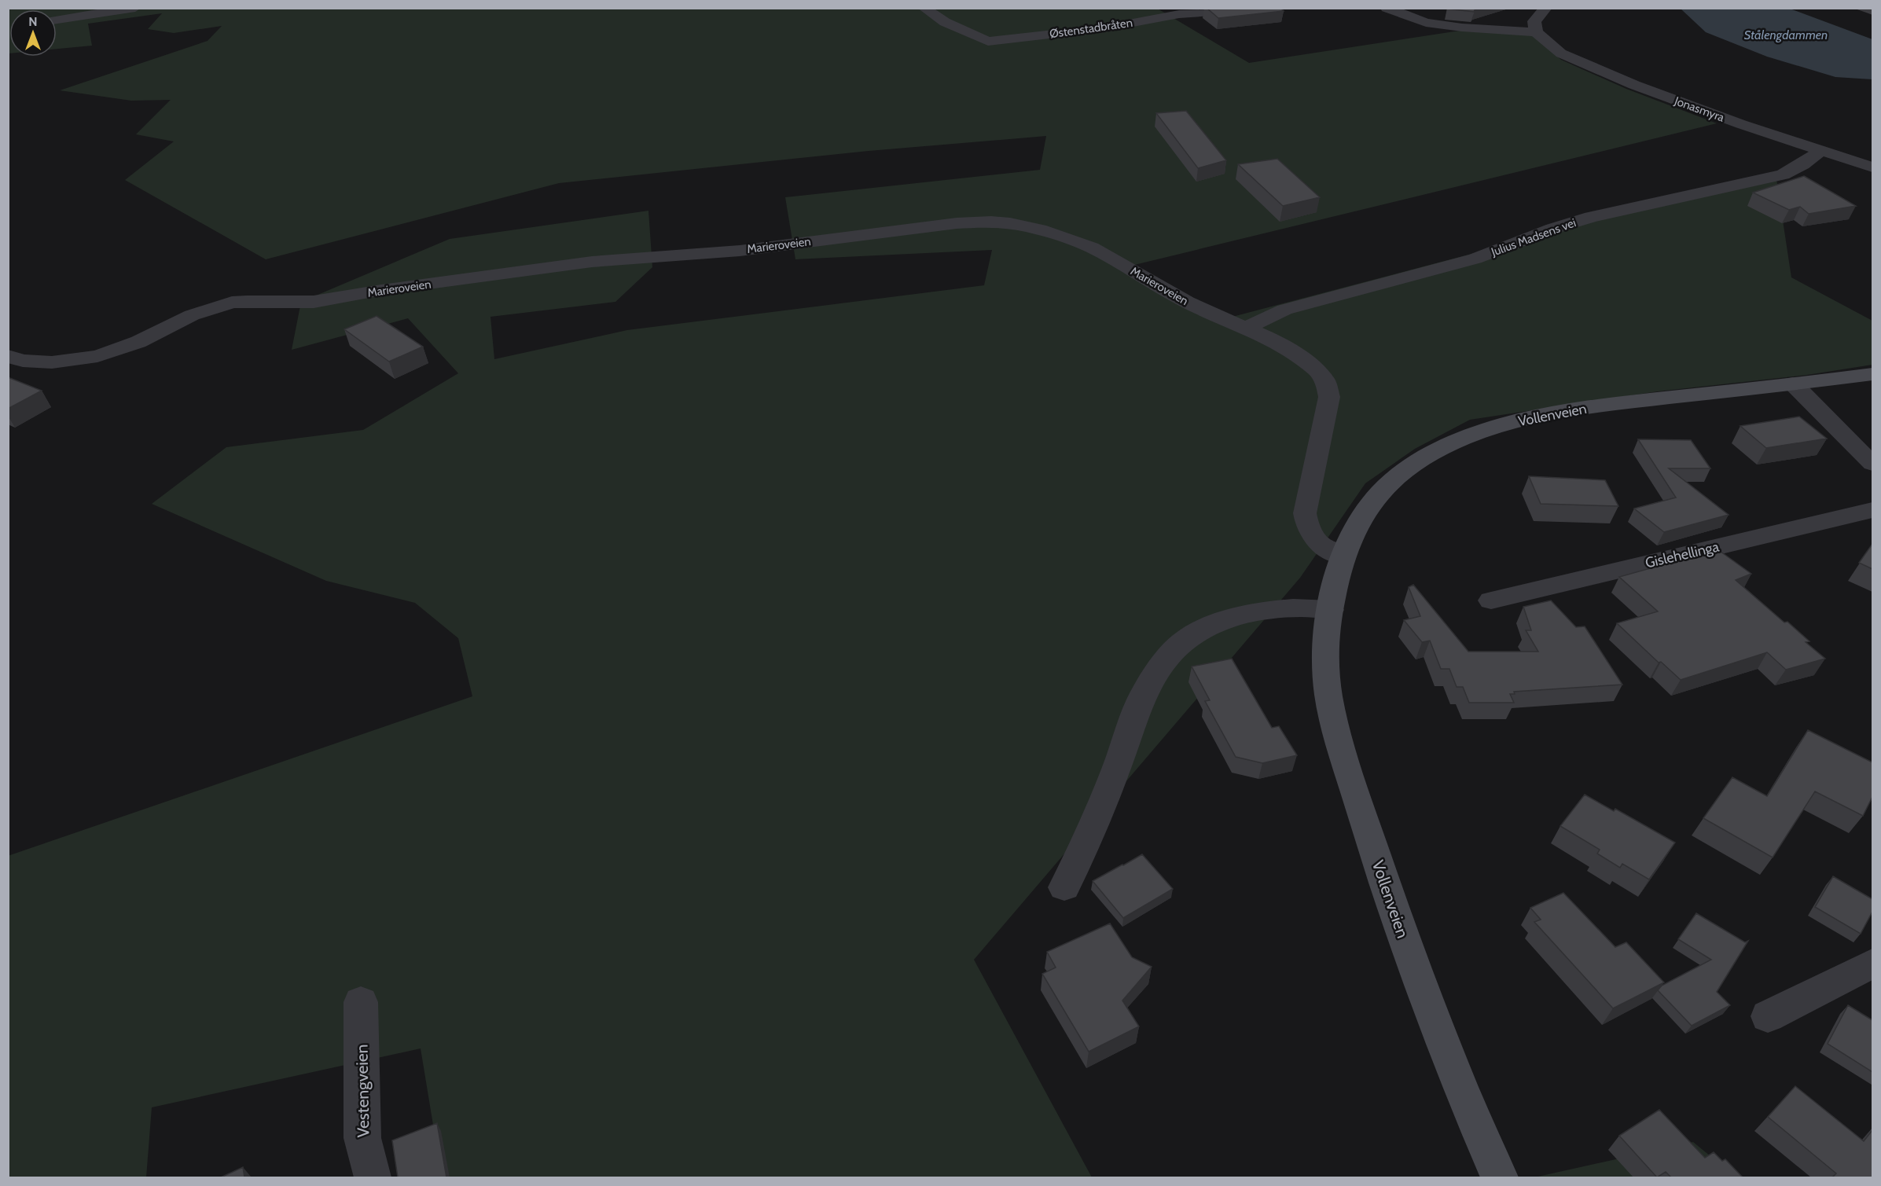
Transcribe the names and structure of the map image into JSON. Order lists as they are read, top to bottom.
{
  "streets": {
    "main road": ["Vollenveien"],
    "street": [
      "Østenstadbråten",
      "Jonasmyra",
      "Julius Madsens vei",
      "Marieroveien",
      "Gislehellinga",
      "Vestengveien"
    ]
  },
  "crossings": [
    ["Jonasmyra", "Julius Madsens vei"],
    ["Julius Madsens vei", "Marieroveien"],
    ["Marieroveien", "Vollenveien"]
  ],
  "water": ["Stålengdammen"],
  "north": "top"
}
